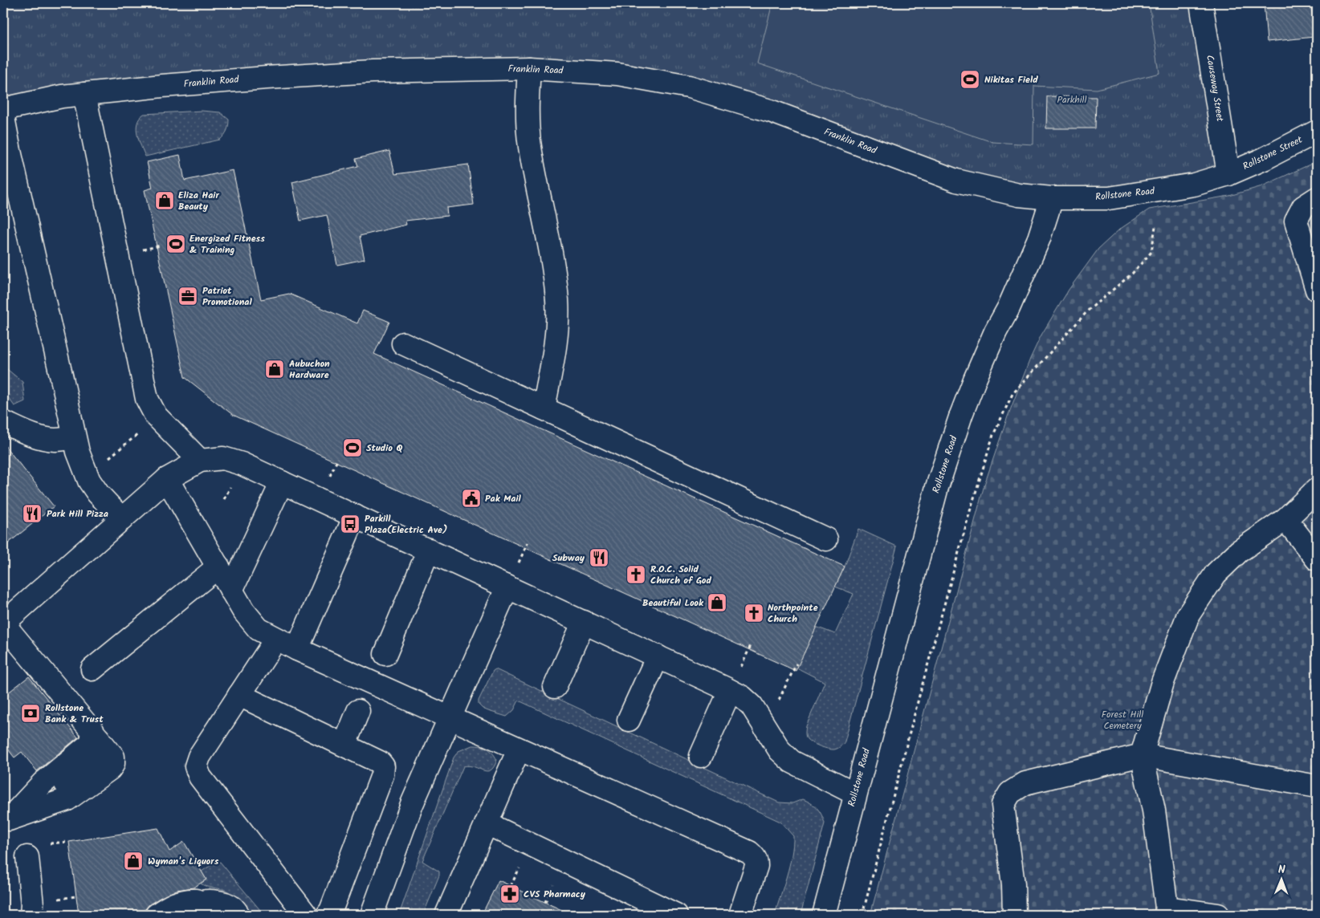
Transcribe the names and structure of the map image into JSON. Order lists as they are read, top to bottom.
{
  "streets": {
    "main road": [
      "Franklin Road",
      "Causeway Street",
      "Rollstone Street",
      "Rollstone Road"
    ]
  },
  "crossings": [
    ["Franklin Road", "Rollstone Road"],
    ["Causeway Street", "Rollstone Street"],
    ["Causeway Street", "Rollstone Road"],
    ["Rollstone Street", "Rollstone Road"]
  ],
  "parks": ["Parkhill", "Forest Hill Cemetery"],
  "places": {
    "sports": ["Nikitas Field", "Energized Fitness & Training", "Studio Q"],
    "shop": [
      "Eliza Hair Beauty",
      "Aubuchon Hardware",
      "Beautiful Look",
      "Wyman's Liquors"
    ],
    "office": ["Patriot Promotional"],
    "public building": ["Pak Mail"],
    "restaurant": ["Park Hill Pizza", "Subway"],
    "bus stop": ["Parkill Plaza(Electric Ave)"],
    "church": ["R.O.C. Solid Church of God", "Northpointe Church"],
    "bank": ["Rollstone Bank & Trust"],
    "pharmacy": ["CVS Pharmacy"]
  },
  "north": "top"
}
